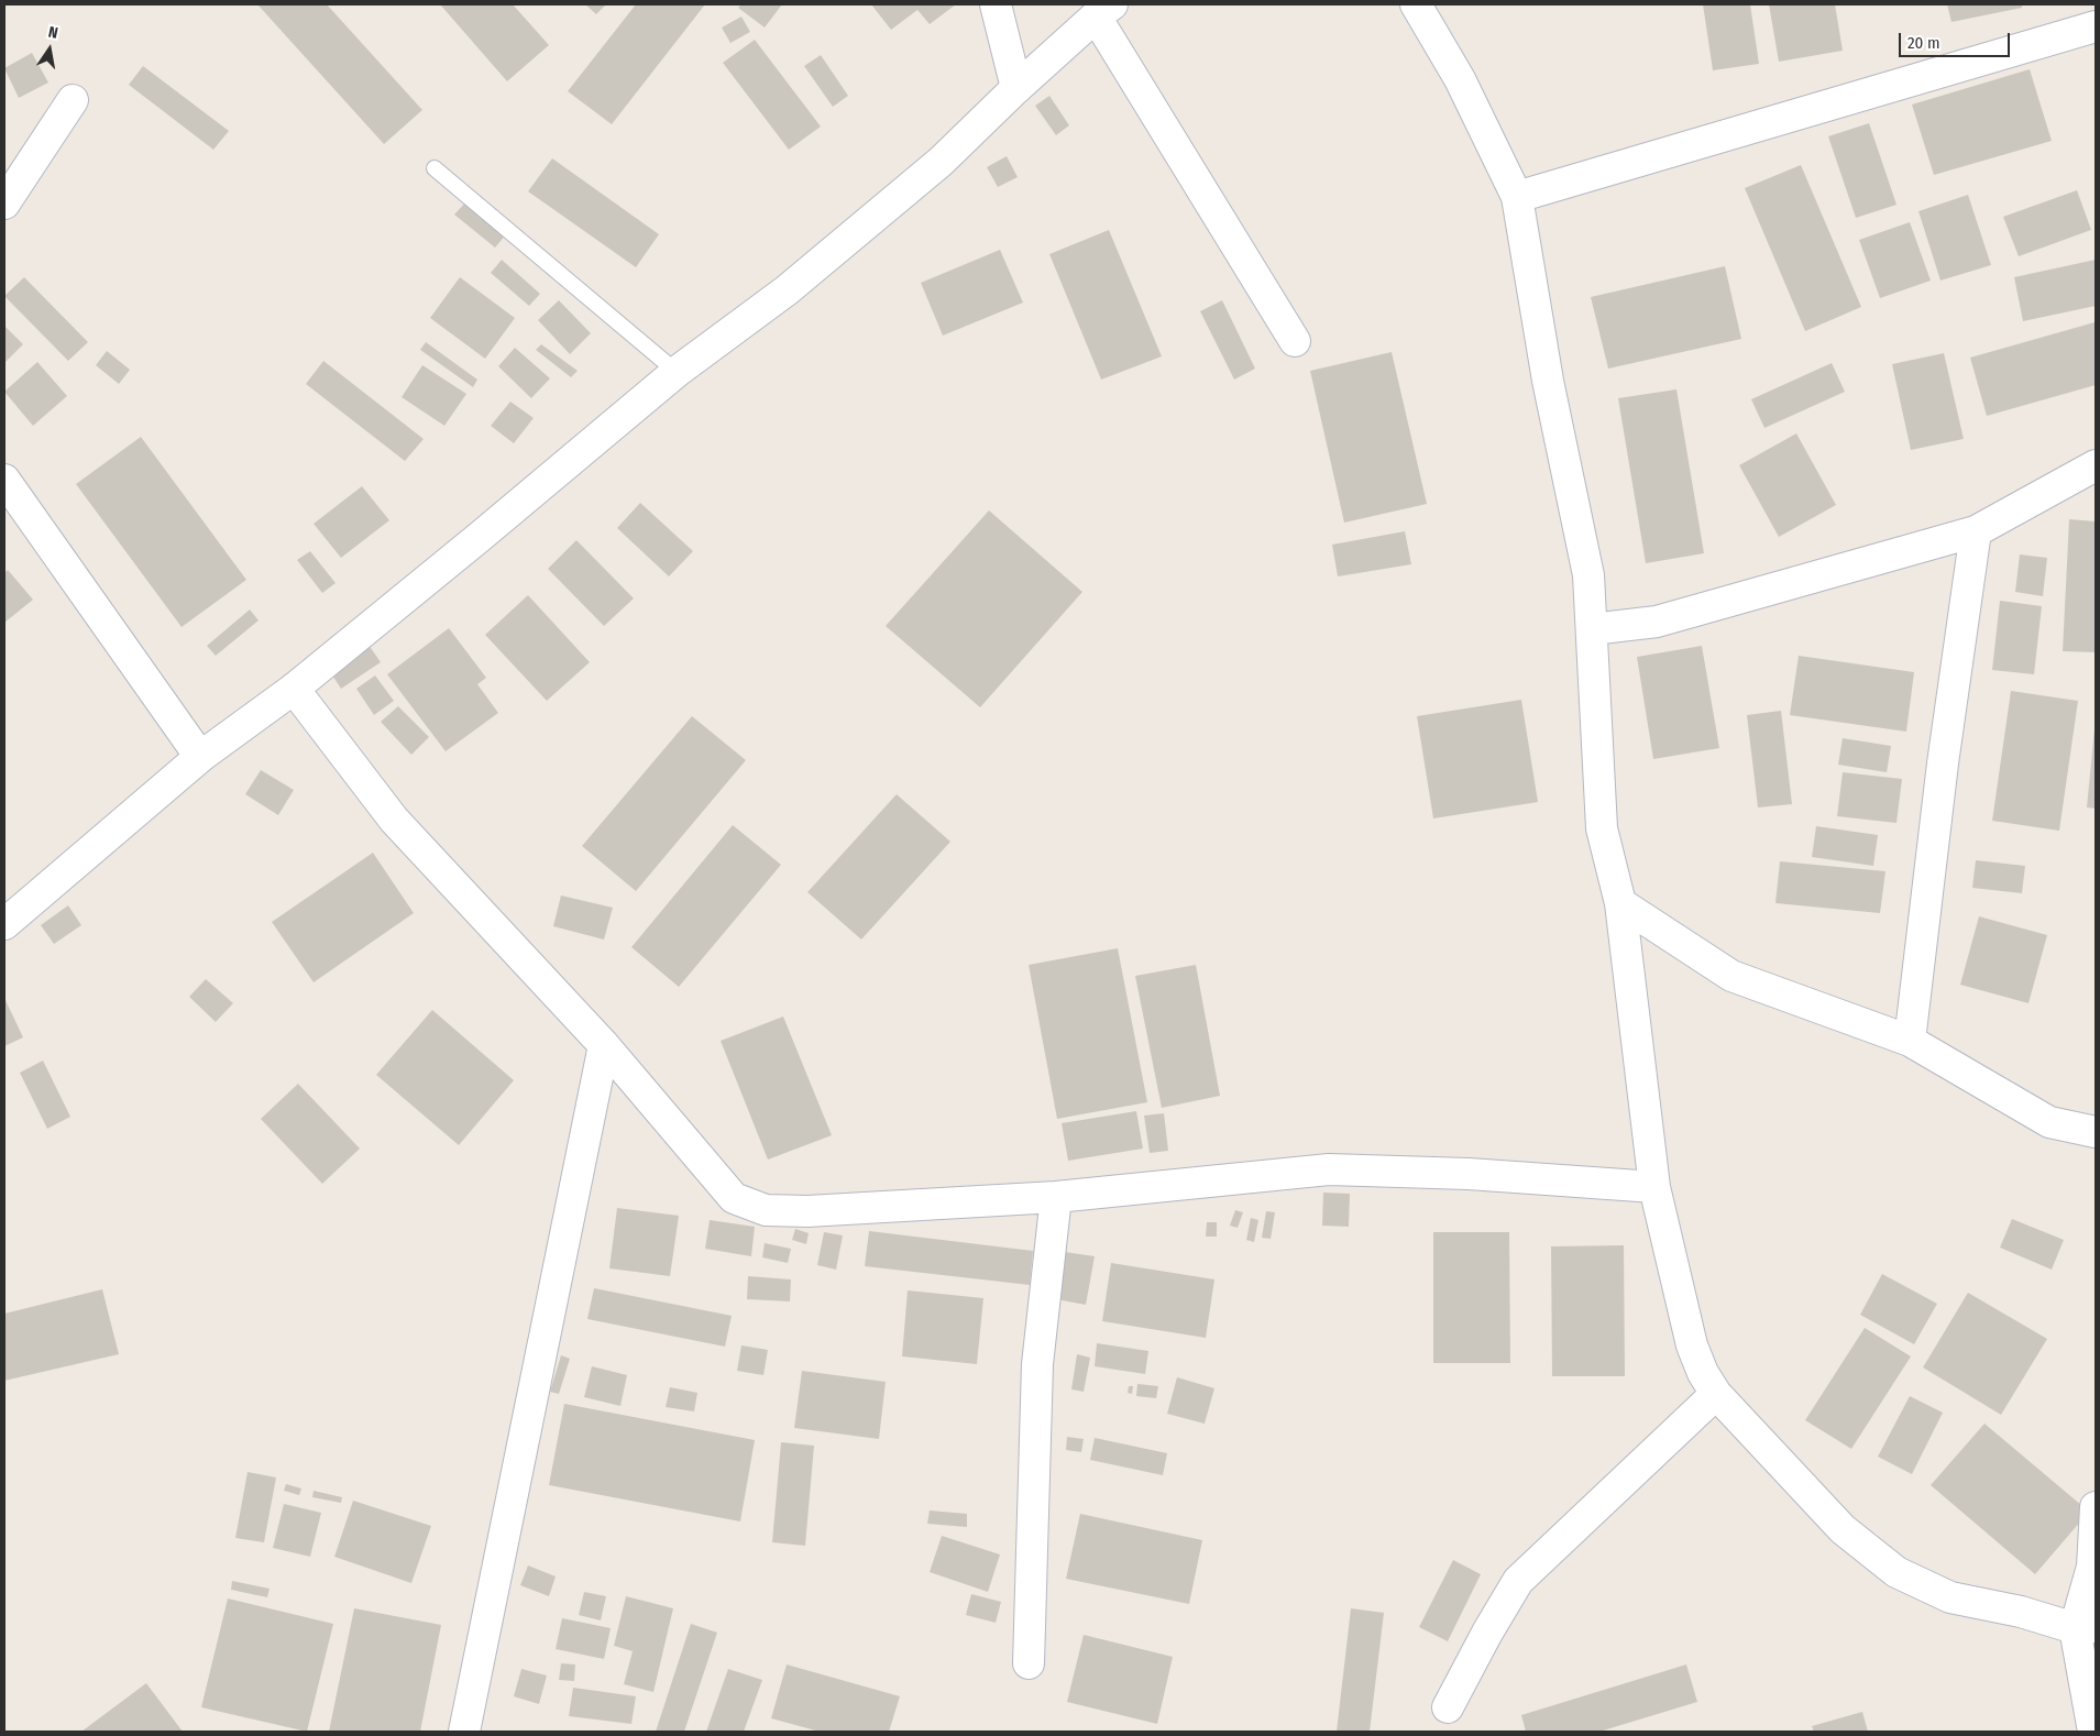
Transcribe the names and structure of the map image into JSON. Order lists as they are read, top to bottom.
{
  "scale_bar": "20 m",
  "north": "top"
}
